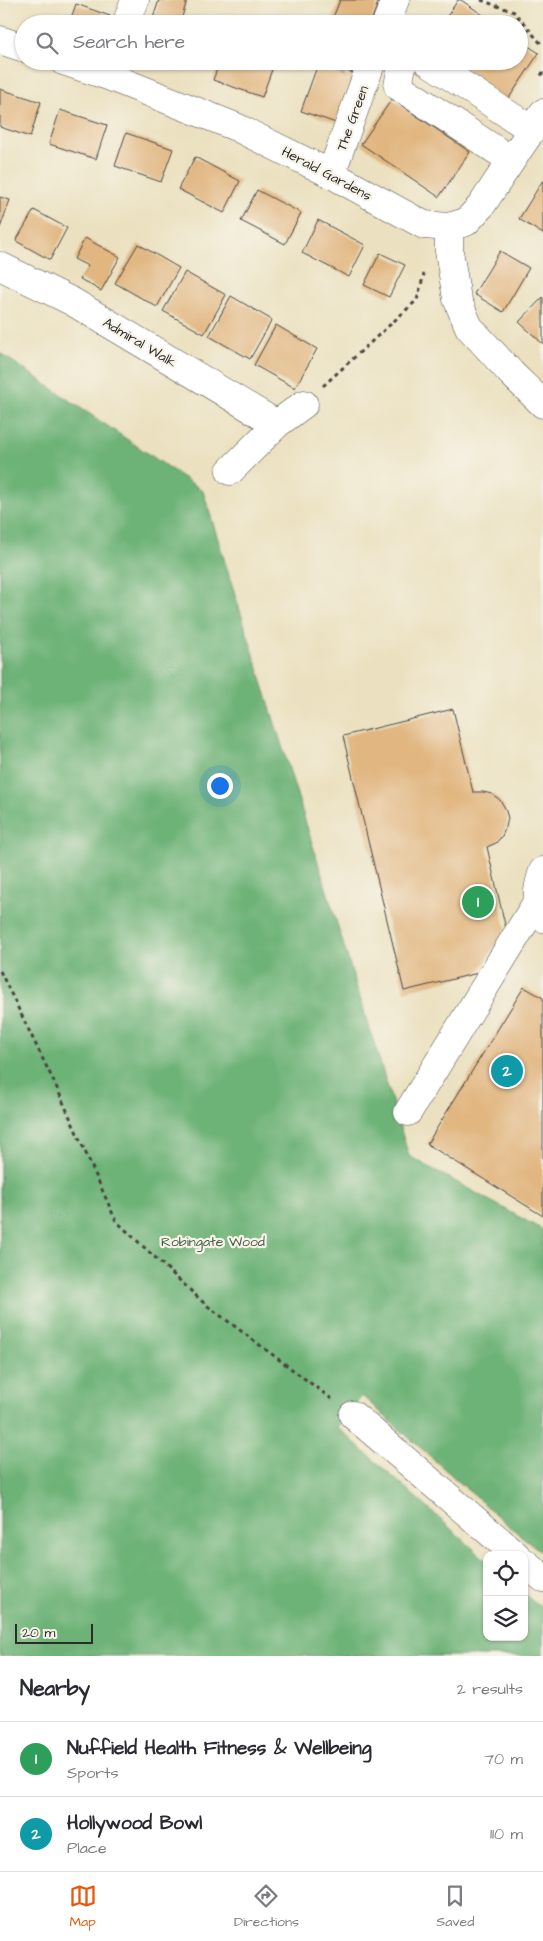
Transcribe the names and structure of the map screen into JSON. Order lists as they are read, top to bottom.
{
  "streets": {
    "street": ["The Green", "Herald Gardens", "Admiral Walk"]
  },
  "crossings": [
    ["The Green", "Herald Gardens"]
  ],
  "parks": ["Robingate Wood"],
  "scale_bar": "20 m",
  "page": {
    "search": "Search here",
    "pins": ["1", "2"],
    "scale": "20 m",
    "heading": ["Nearby", "2 results"],
    "list": [
      {
        "mark": "1",
        "name": "Nuffield Health Fitness & Wellbeing",
        "note": "Sports",
        "value": "70 m"
      },
      {
        "mark": "2",
        "name": "Hollywood Bowl",
        "note": "Place",
        "value": "110 m"
      }
    ],
    "nav": ["Map", "Directions", "Saved"]
  }
}
